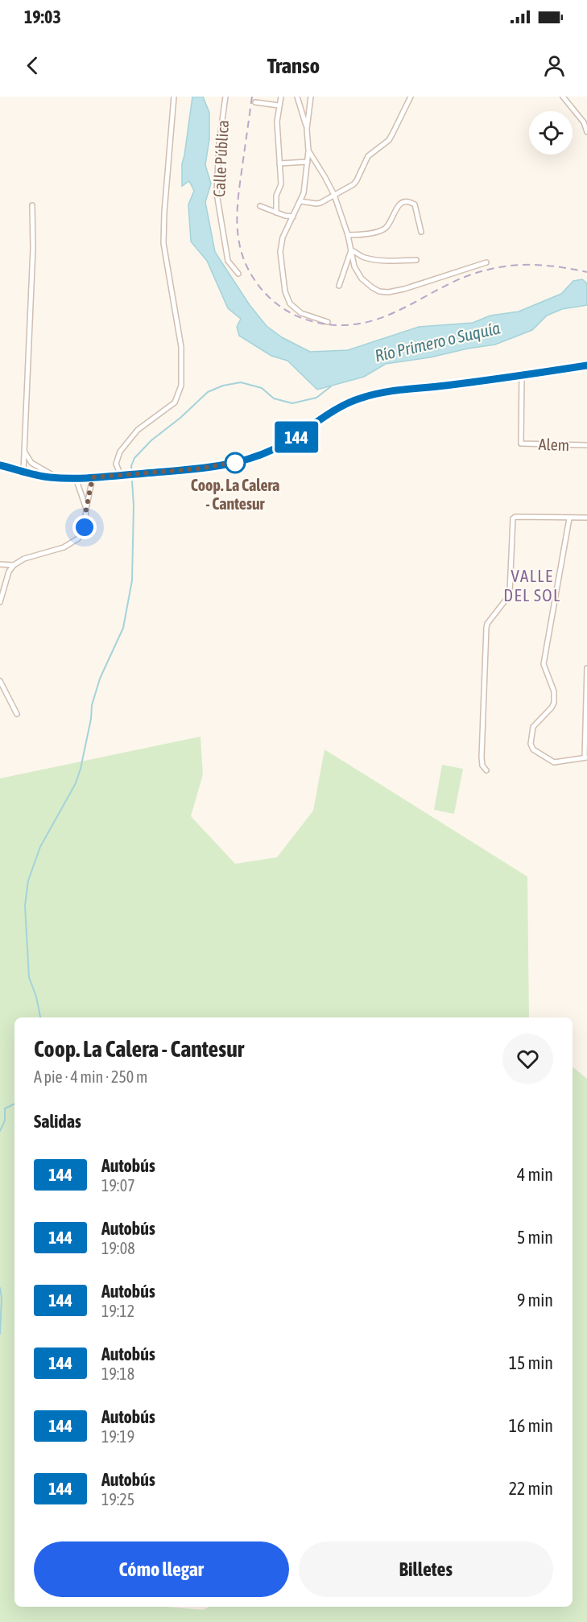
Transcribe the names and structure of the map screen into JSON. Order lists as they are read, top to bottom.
{
  "streets": {
    "street": ["Calle Pública", "Alem"]
  },
  "districts": ["VALLE DEL SOL"],
  "water": ["Río Primero o Suquía"],
  "places": ["Coop. La Calera - Cantesur"],
  "lines": ["bus line 144"],
  "page": {
    "status": "19:03",
    "header": "Transo",
    "on_map": "144",
    "heading": [
      ["Coop. La Calera - Cantesur", "A pie · 4 min · 250 m"],
      "Salidas"
    ],
    "list": [
      {
        "mark": "144",
        "name": "Autobús",
        "note": "19:07",
        "value": "4 min"
      },
      {
        "mark": "144",
        "name": "Autobús",
        "note": "19:08",
        "value": "5 min"
      },
      {
        "mark": "144",
        "name": "Autobús",
        "note": "19:12",
        "value": "9 min"
      },
      {
        "mark": "144",
        "name": "Autobús",
        "note": "19:18",
        "value": "15 min"
      },
      {
        "mark": "144",
        "name": "Autobús",
        "note": "19:19",
        "value": "16 min"
      },
      {
        "mark": "144",
        "name": "Autobús",
        "note": "19:25",
        "value": "22 min"
      }
    ],
    "buttons": ["Cómo llegar", "Billetes"]
  }
}
